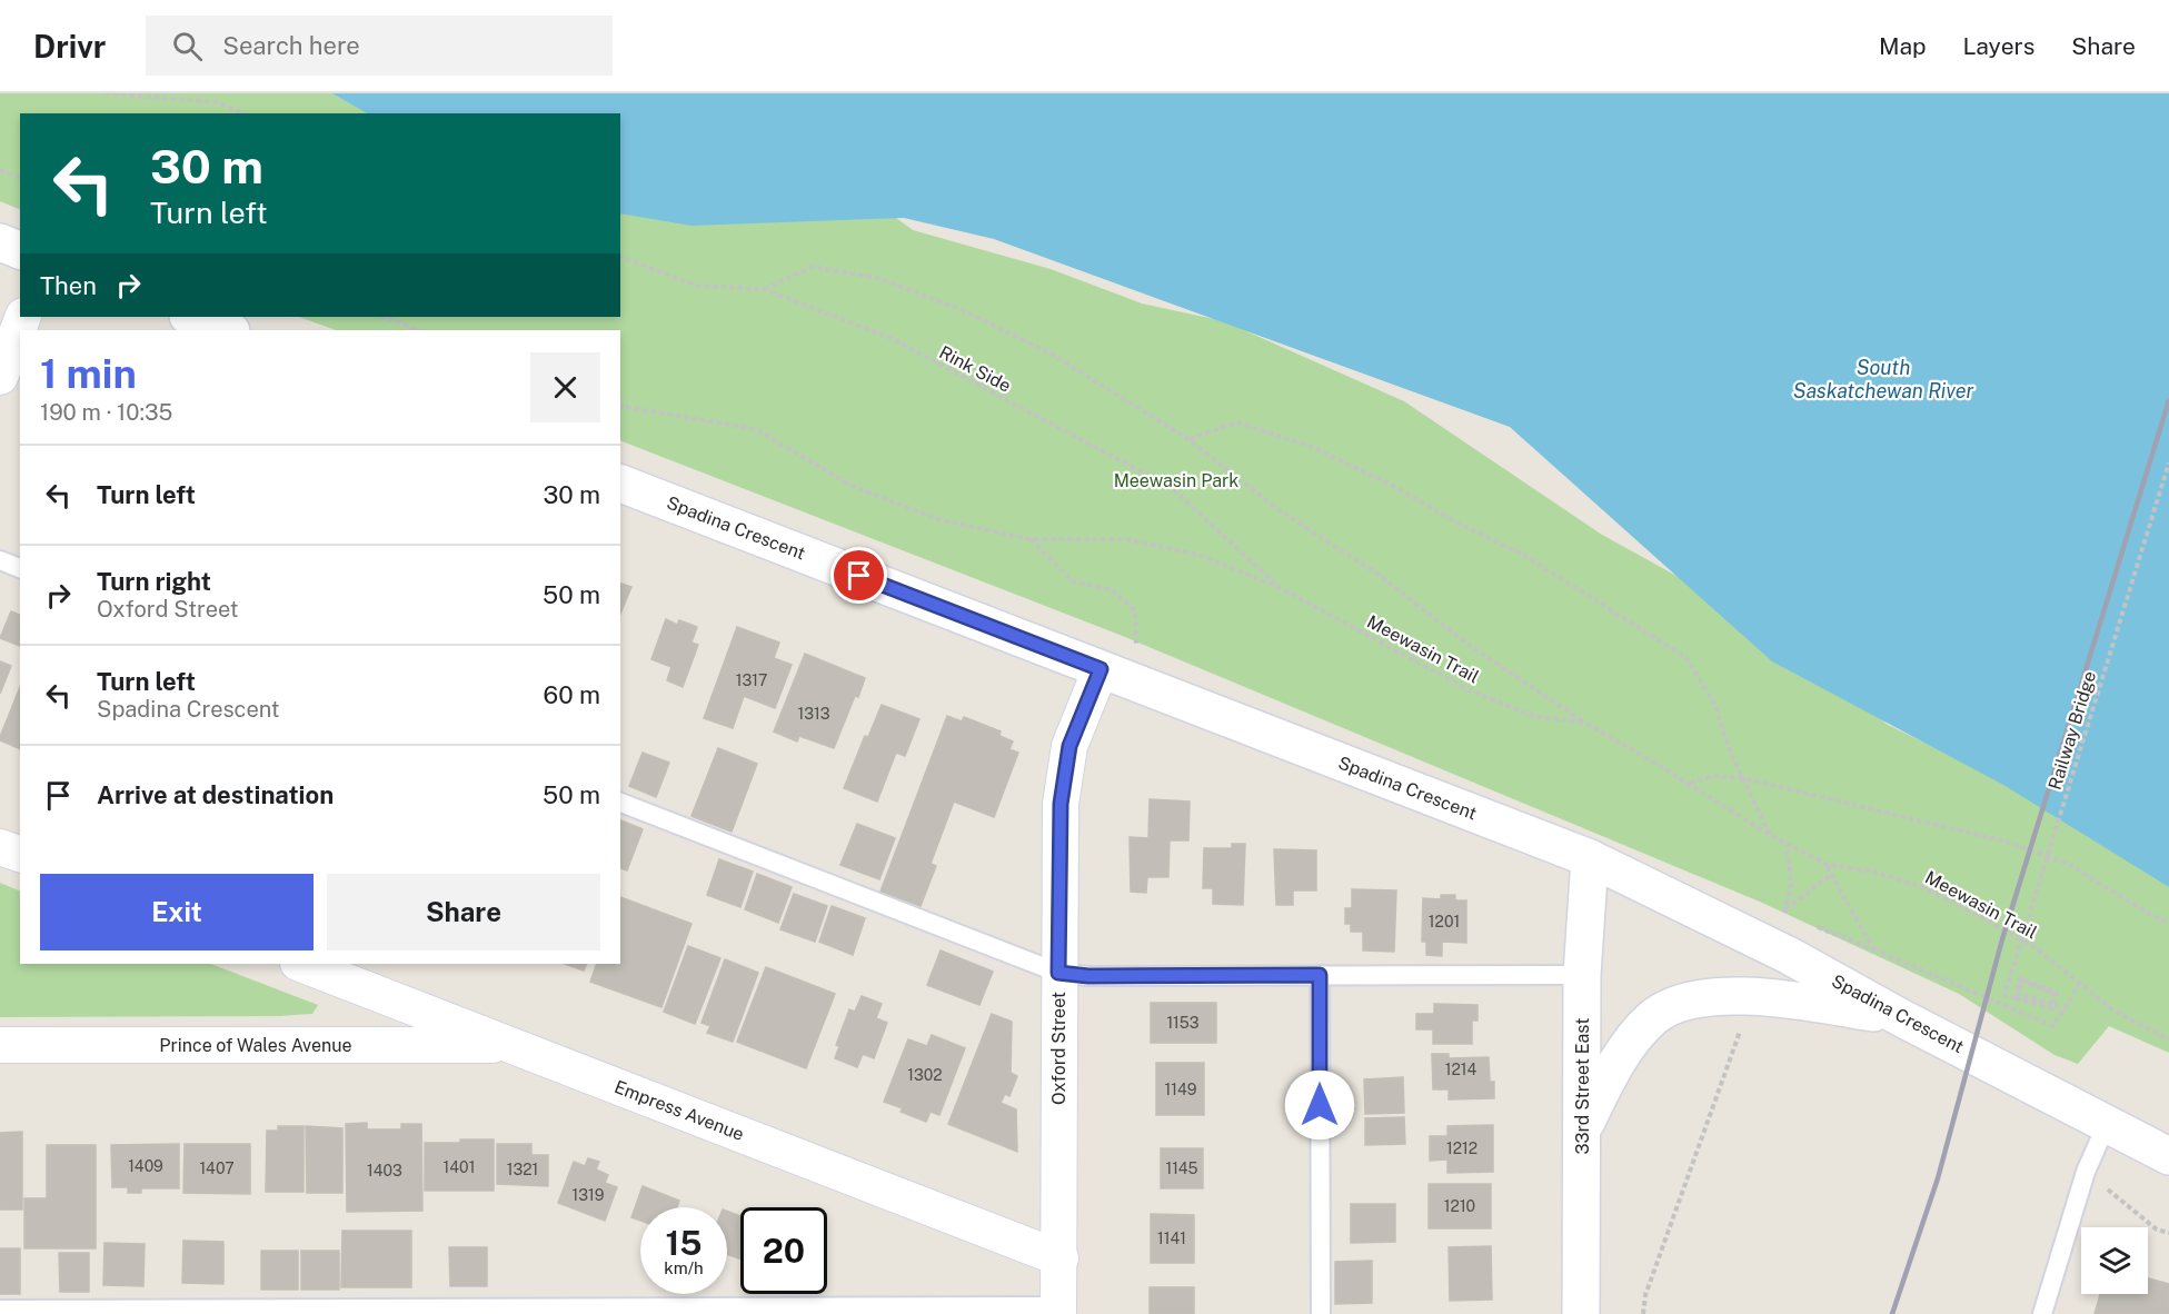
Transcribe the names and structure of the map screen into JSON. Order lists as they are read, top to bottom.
{
  "streets": {
    "street": [
      "Spadina Crescent",
      "Prince of Wales Avenue",
      "Oxford Street",
      "33rd Street East",
      "Empress Avenue"
    ],
    "path": ["Rink Side", "Meewasin Trail", "Railway Bridge"]
  },
  "crossings": [
    ["Rink Side", "Meewasin Trail"],
    ["Spadina Crescent", "Oxford Street"],
    ["Spadina Crescent", "33rd Street East"],
    ["Prince of Wales Avenue", "Empress Avenue"],
    ["Oxford Street", "Empress Avenue"]
  ],
  "water": ["South Saskatchewan River"],
  "parks": ["Meewasin Park"],
  "house_numbers": [
    "1317",
    "1313",
    "1201",
    "1153",
    "1214",
    "1302",
    "1149",
    "1212",
    "1409",
    "1401",
    "1407",
    "1145",
    "1321",
    "1403",
    "1319",
    "1210",
    "1141"
  ],
  "page": {
    "header": "Drivr",
    "search": "Search here",
    "nav": ["Map", "Layers", "Share"],
    "turn": ["30 m", "Turn left"],
    "then": "Then",
    "heading": ["1 min", "190 m · 10:35"],
    "list": [
      {
        "name": "Turn left",
        "value": "30 m"
      },
      {
        "name": "Turn right",
        "note": "Oxford Street",
        "value": "50 m"
      },
      {
        "name": "Turn left",
        "note": "Spadina Crescent",
        "value": "60 m"
      },
      {
        "name": "Arrive at destination",
        "value": "50 m"
      }
    ],
    "buttons": ["Exit", "Share"],
    "speed": "15 km/h",
    "limit": "20"
  }
}
